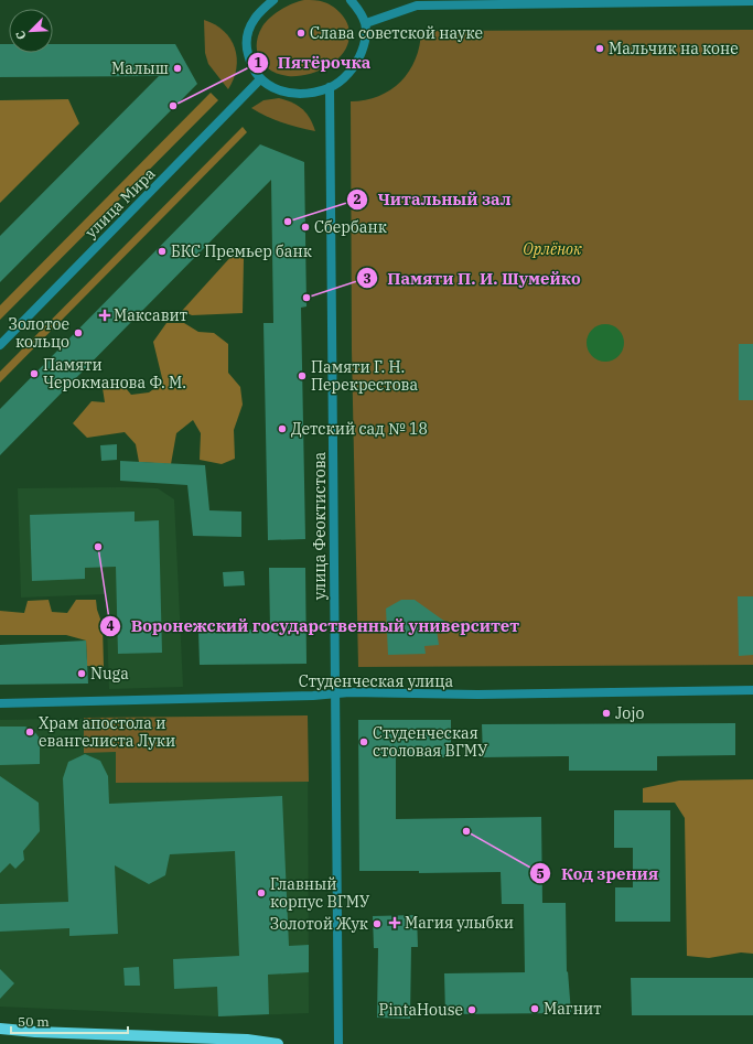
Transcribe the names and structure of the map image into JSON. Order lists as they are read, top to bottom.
{
  "streets": {
    "street": ["улица Мира", "улица Феоктистова", "Студенческая улица"]
  },
  "crossings": [
    ["улица Феоктистова", "Студенческая улица"]
  ],
  "parks": ["Орлёнок"],
  "places": {
    "other": [
      "Слава советской науке",
      "Мальчик на коне",
      "Малыш",
      "Пятёрочка",
      "Читальный зал",
      "Сбербанк",
      "БКС Премьер банк",
      "Памяти П. И. Шумейко",
      "Золотое кольцо",
      "Памяти Черокманова Ф. М.",
      "Памяти Г. Н. Перекрестова",
      "Детский сад № 18",
      "Воронежский государственный университет",
      "Nuga",
      "Jojo",
      "Храм апостола и евангелиста Луки",
      "Студенческая столовая ВГМУ",
      "Код зрения",
      "Главный корпус ВГМУ",
      "Золотой Жук",
      "Магнит",
      "PintaHouse"
    ],
    "health": ["Максавит", "Магия улыбки"]
  },
  "scale_bar": "50 m",
  "north": "bottom left"
}
